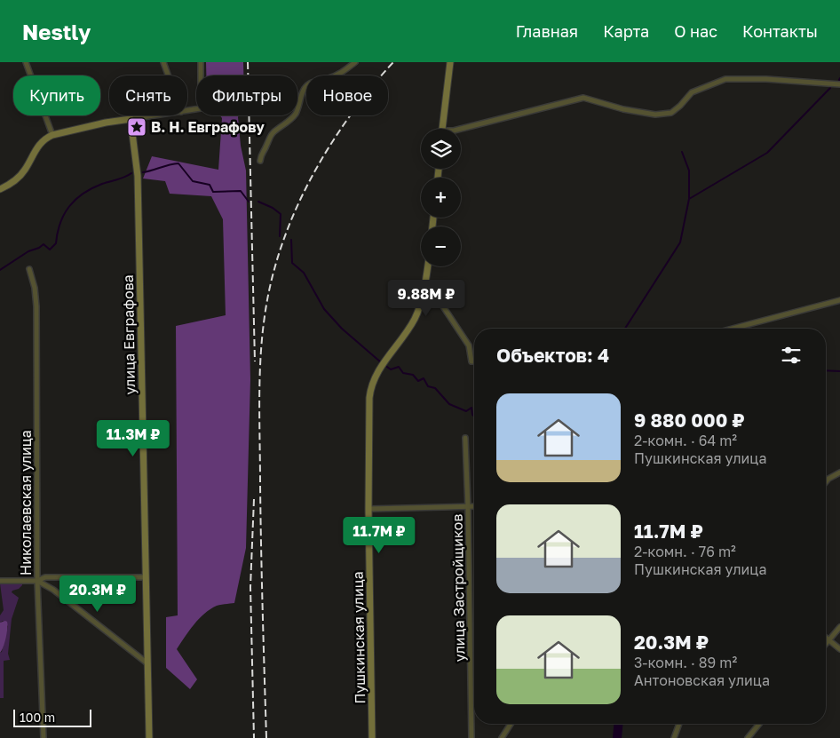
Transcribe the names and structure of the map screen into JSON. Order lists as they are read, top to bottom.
{
  "streets": {
    "street": [
      "улица Евграфова",
      "Николаевская улица",
      "улица Застройщиков",
      "Пушкинская улица"
    ]
  },
  "places": {
    "place": ["В. Н. Евграфову"]
  },
  "scale_bar": "100 m",
  "page": {
    "header": "Nestly",
    "nav": [
      "Главная",
      "Карта",
      "О нас",
      "Контакты"
    ],
    "chip": [
      "Купить",
      "Снять",
      "Фильтры",
      "Новое"
    ],
    "map_buttons": ["+", "−"],
    "price": [
      "9.88M ₽",
      "11.3M ₽",
      "11.7M ₽",
      "20.3M ₽"
    ],
    "heading": "Объектов: 4",
    "list": [
      {
        "name": "9 880 000 ₽",
        "note": "2-комн. · 64 m² · Пушкинская улица"
      },
      {
        "name": "11.7M ₽",
        "note": "2-комн. · 76 m² · Пушкинская улица"
      },
      {
        "name": "20.3M ₽",
        "note": "3-комн. · 89 m² · Антоновская улица"
      }
    ],
    "scale": "100 m"
  }
}
